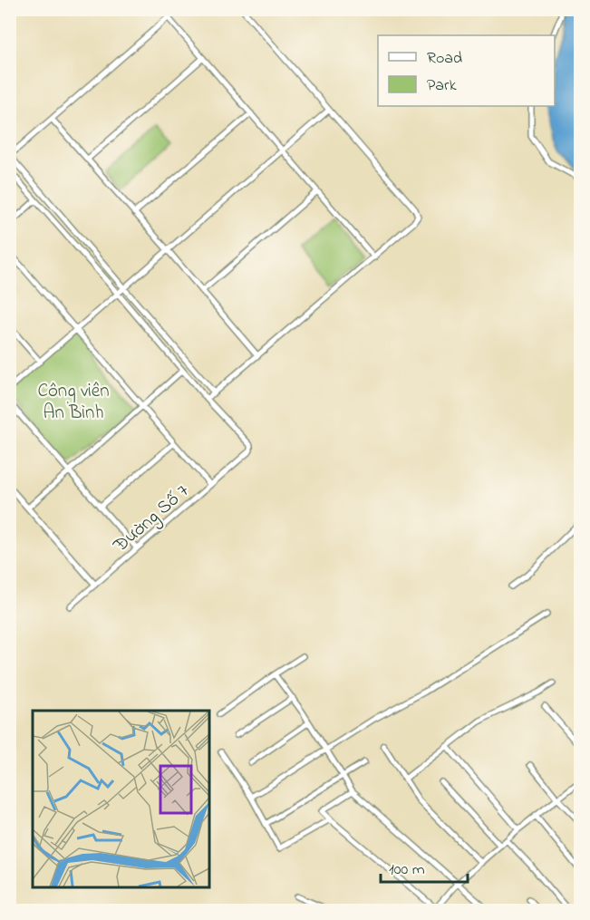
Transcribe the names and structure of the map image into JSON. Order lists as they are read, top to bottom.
{
  "streets": {
    "street": ["Đường Số 7"]
  },
  "parks": ["Công viên An Bình"],
  "legend": ["Road", "Park"],
  "scale_bar": "100 m"
}
